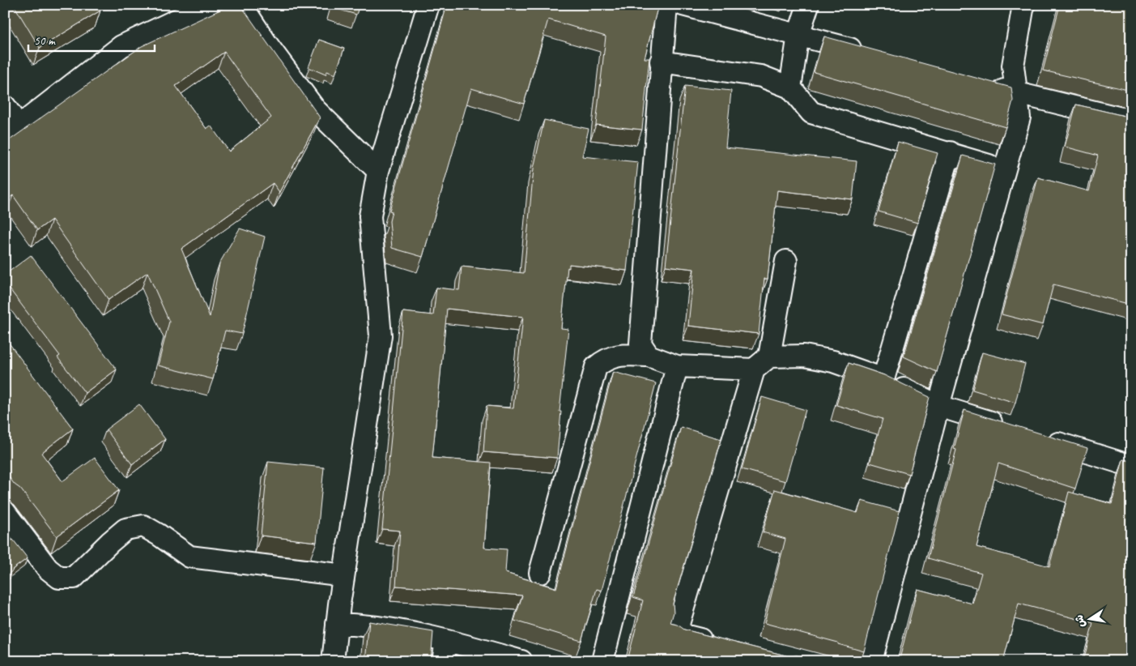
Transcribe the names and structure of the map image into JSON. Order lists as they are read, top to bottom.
{
  "scale_bar": "50 m",
  "north": "left"
}
